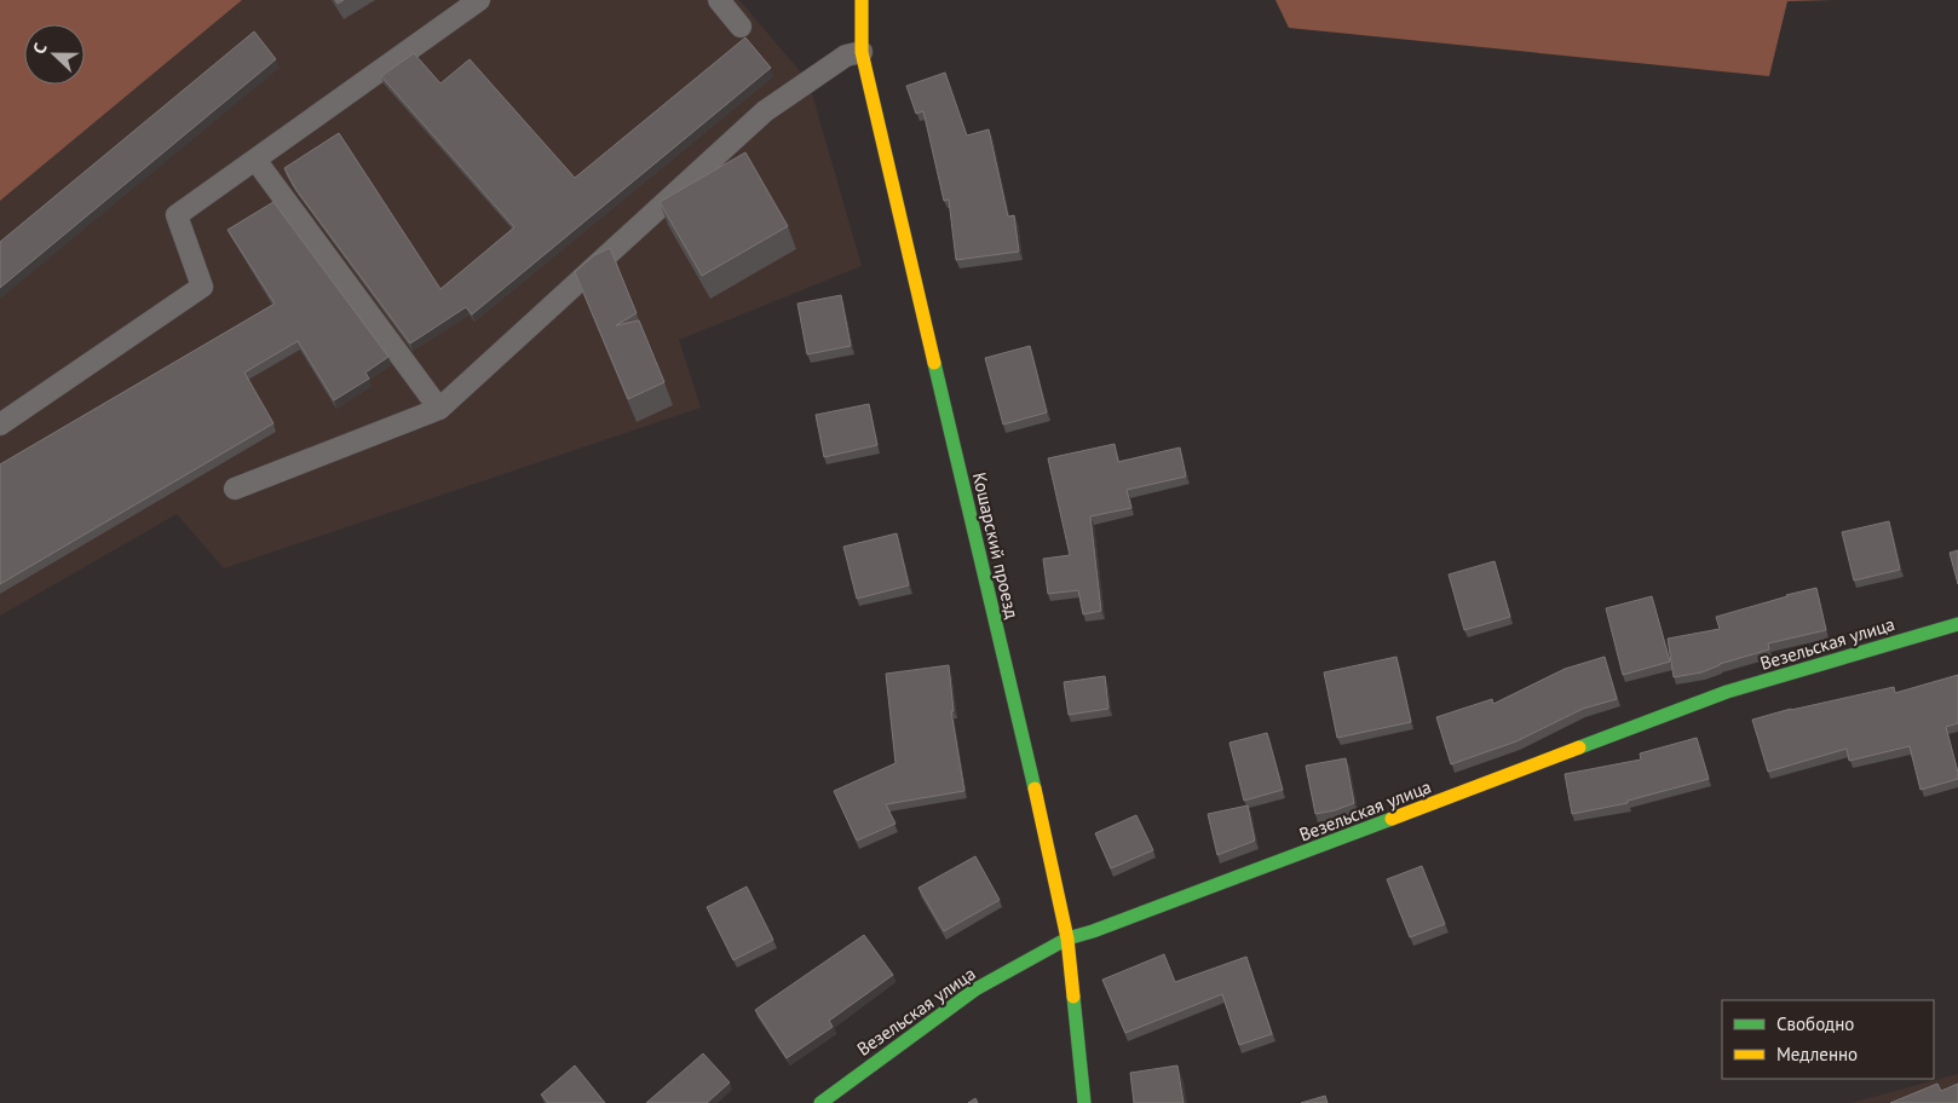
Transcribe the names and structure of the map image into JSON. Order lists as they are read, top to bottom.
{
  "streets": {
    "street": ["Кошарский проезд", "Везельская улица"]
  },
  "crossings": [
    ["Кошарский проезд", "Везельская улица"]
  ],
  "legend": ["Свободно", "Медленно"],
  "north": "left"
}
